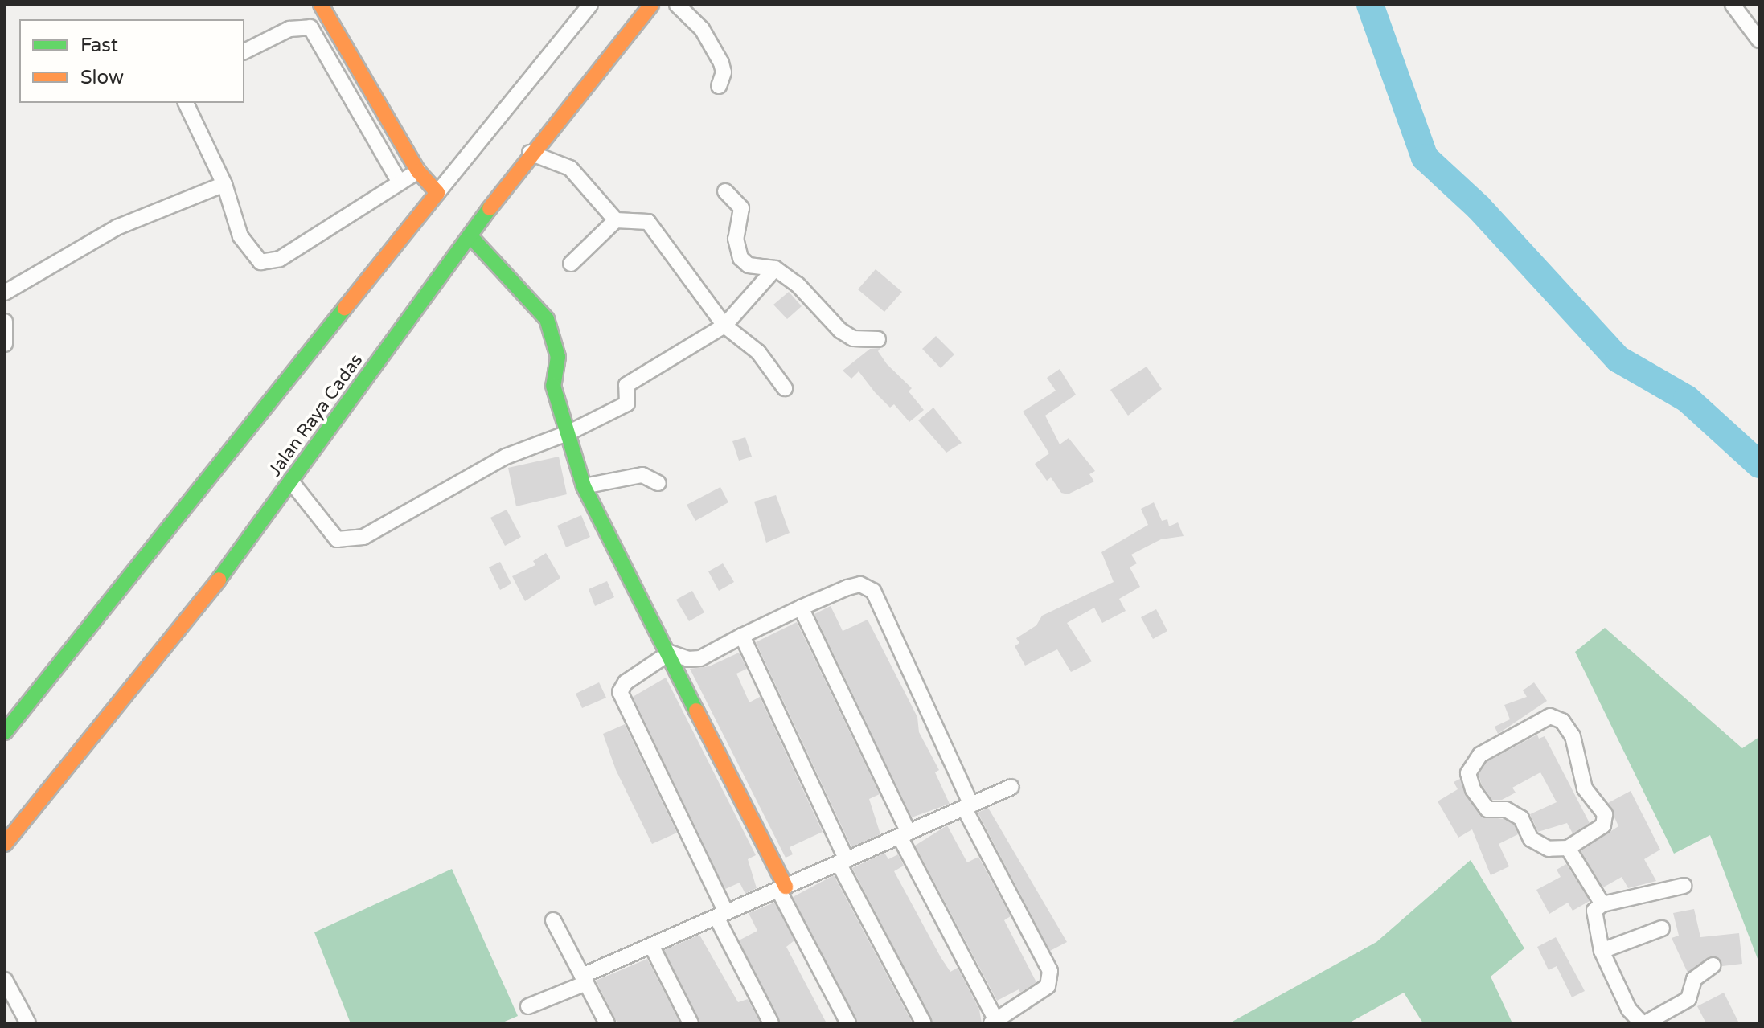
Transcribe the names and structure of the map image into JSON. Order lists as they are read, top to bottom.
{
  "streets": {
    "street": ["Jalan Raya Cadas"]
  },
  "legend": ["Fast", "Slow"]
}
